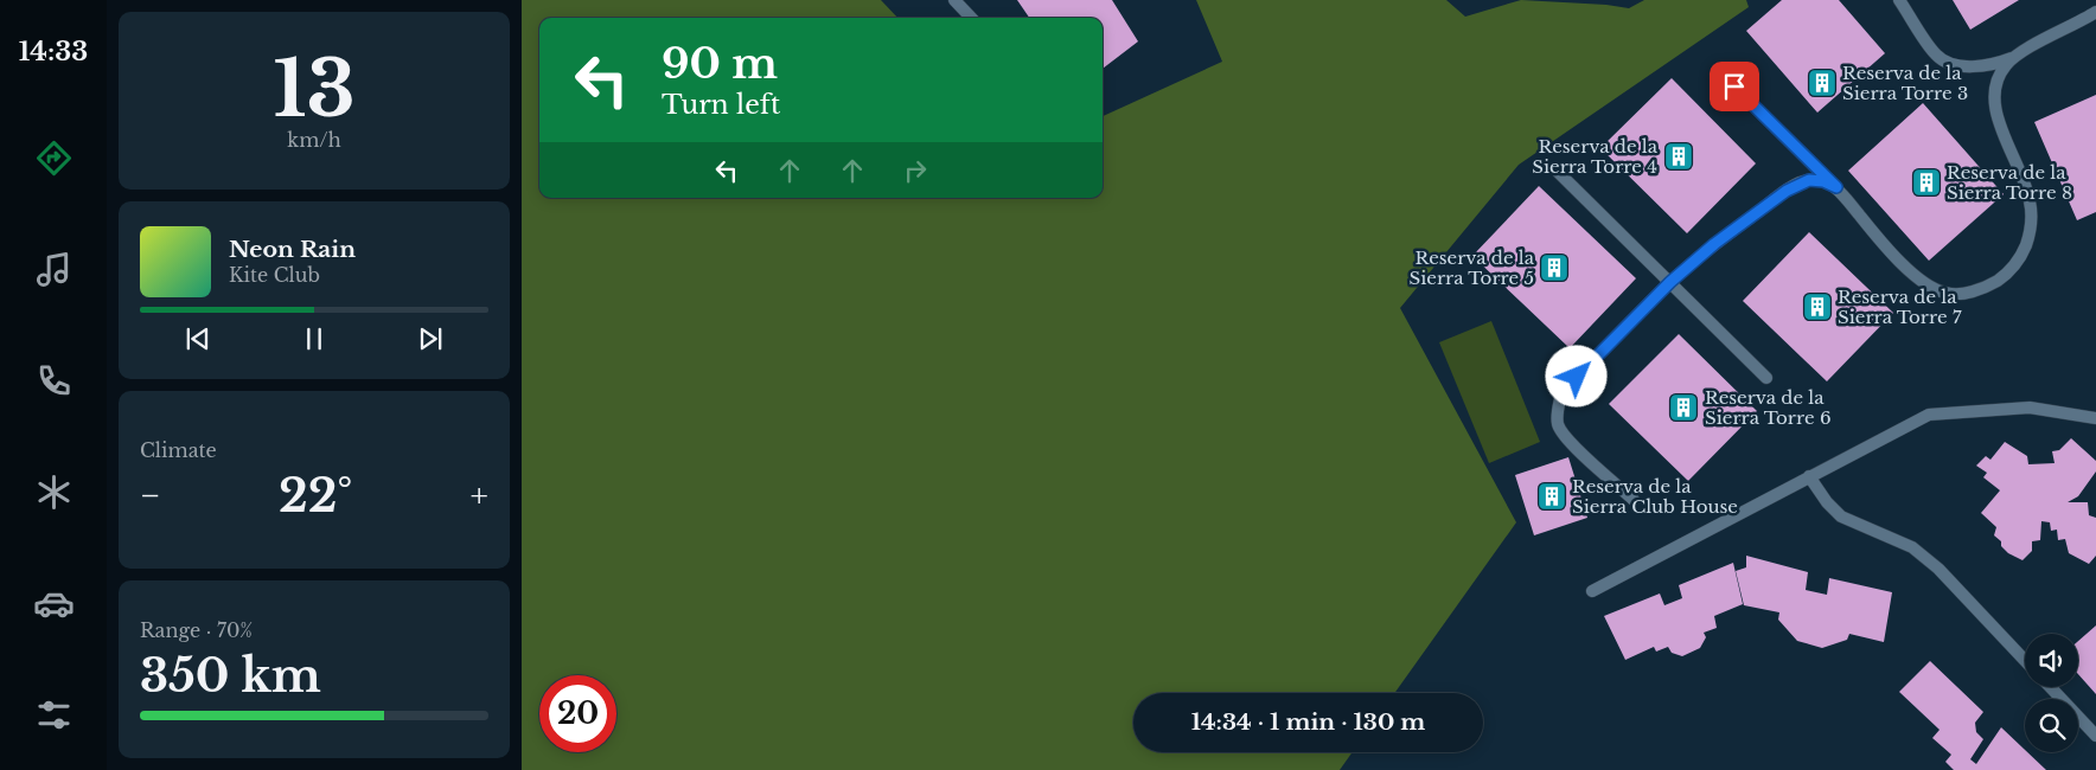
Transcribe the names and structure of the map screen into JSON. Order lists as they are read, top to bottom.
{
  "places": {
    "building": [
      "Reserva de la Sierra Torre 3",
      "Reserva de la Sierra Torre 4",
      "Reserva de la Sierra Torre 8",
      "Reserva de la Sierra Torre 5",
      "Reserva de la Sierra Torre 7",
      "Reserva de la Sierra Torre 6",
      "Reserva de la Sierra Club House"
    ]
  },
  "page": {
    "tabs": "14:33",
    "tile": [
      ["13", "km/h"],
      "Climate",
      ["Range · 70%", "350 km"]
    ],
    "turn": ["90 m", "Turn left"],
    "song": ["Neon Rain", "Kite Club"],
    "heat": ["−", "22°", "+"],
    "limit": "20",
    "trip": "14:34 · 1 min · 130 m"
  }
}
